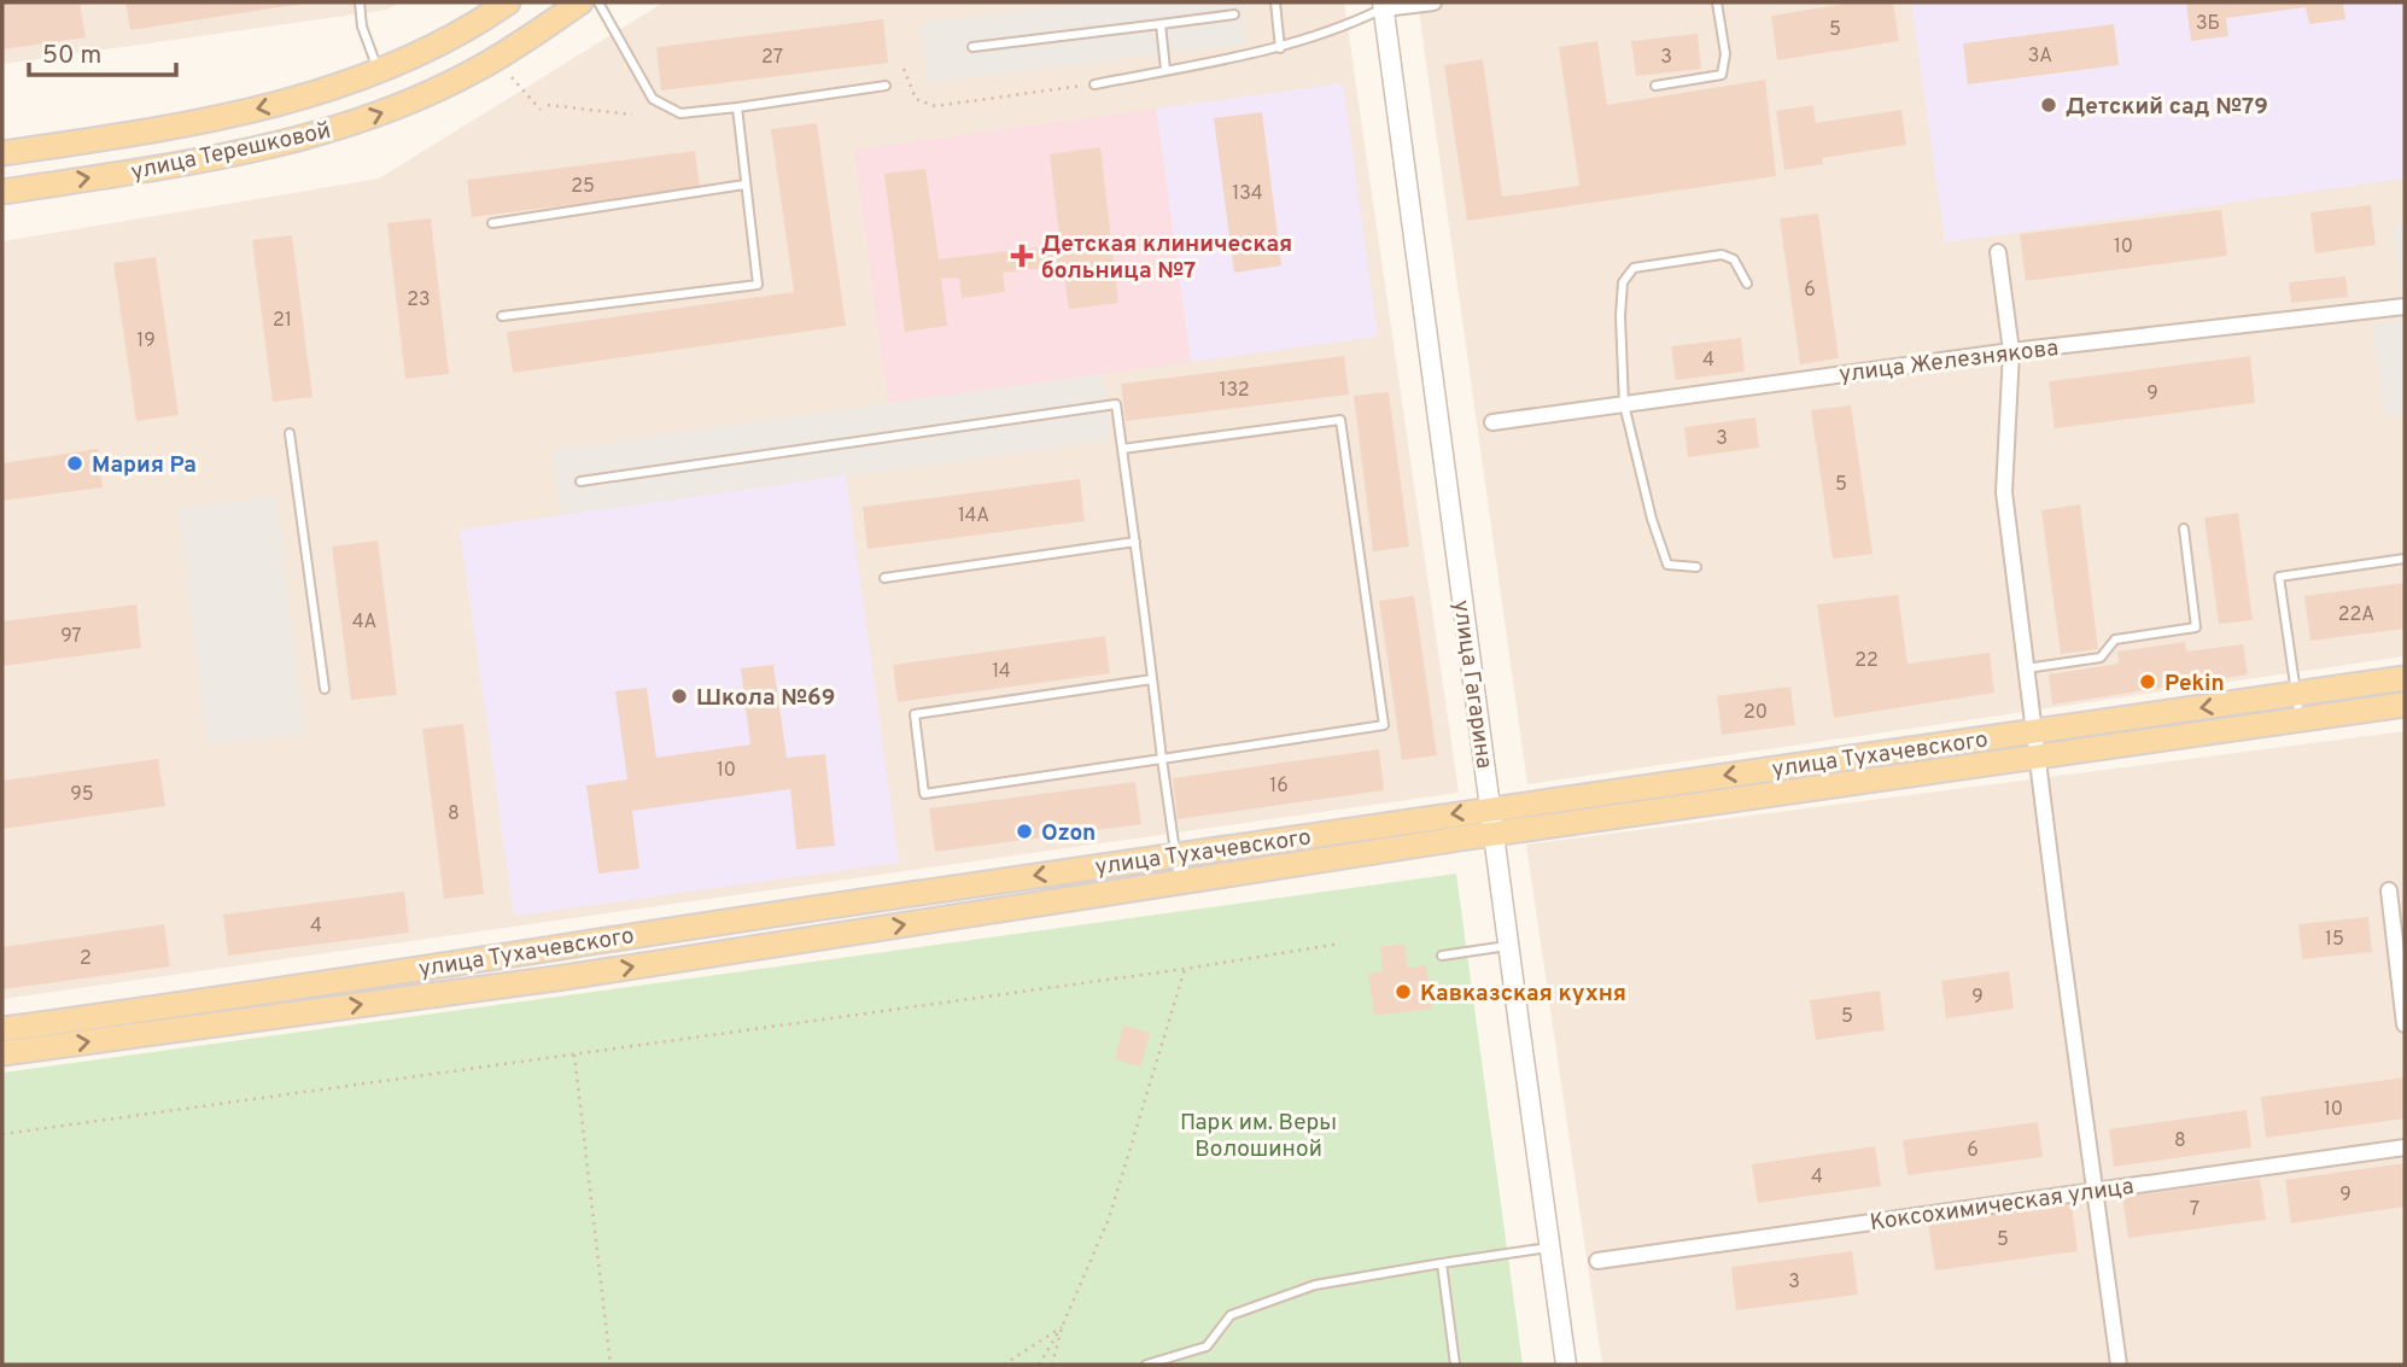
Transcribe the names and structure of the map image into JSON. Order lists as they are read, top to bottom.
{
  "streets": {
    "main road": ["улица Терешковой", "улица Тухачевского"],
    "street": ["улица Железнякова", "улица Гагарина", "Коксохимическая улица"]
  },
  "crossings": [
    ["улица Гагарина", "улица Тухачевского"]
  ],
  "parks": ["Парк им. Веры Волошиной"],
  "places": {
    "other": [
      "Детский сад №79",
      "Мария Ра",
      "Pekin",
      "Школа №69",
      "Ozon",
      "Кавказская кухня"
    ],
    "health": ["Детская клиническая больница №7"]
  },
  "house_numbers": [
    "3Б",
    "5",
    "3А",
    "27",
    "3",
    "25",
    "134",
    "10",
    "6",
    "23",
    "21",
    "19",
    "4",
    "132",
    "9",
    "3",
    "5",
    "14А",
    "22А",
    "4А",
    "97",
    "22",
    "14",
    "20",
    "10",
    "16",
    "95",
    "8",
    "4",
    "15",
    "2",
    "9",
    "5",
    "10",
    "8",
    "6",
    "4",
    "9",
    "7",
    "5",
    "3"
  ],
  "scale_bar": "50 m"
}
